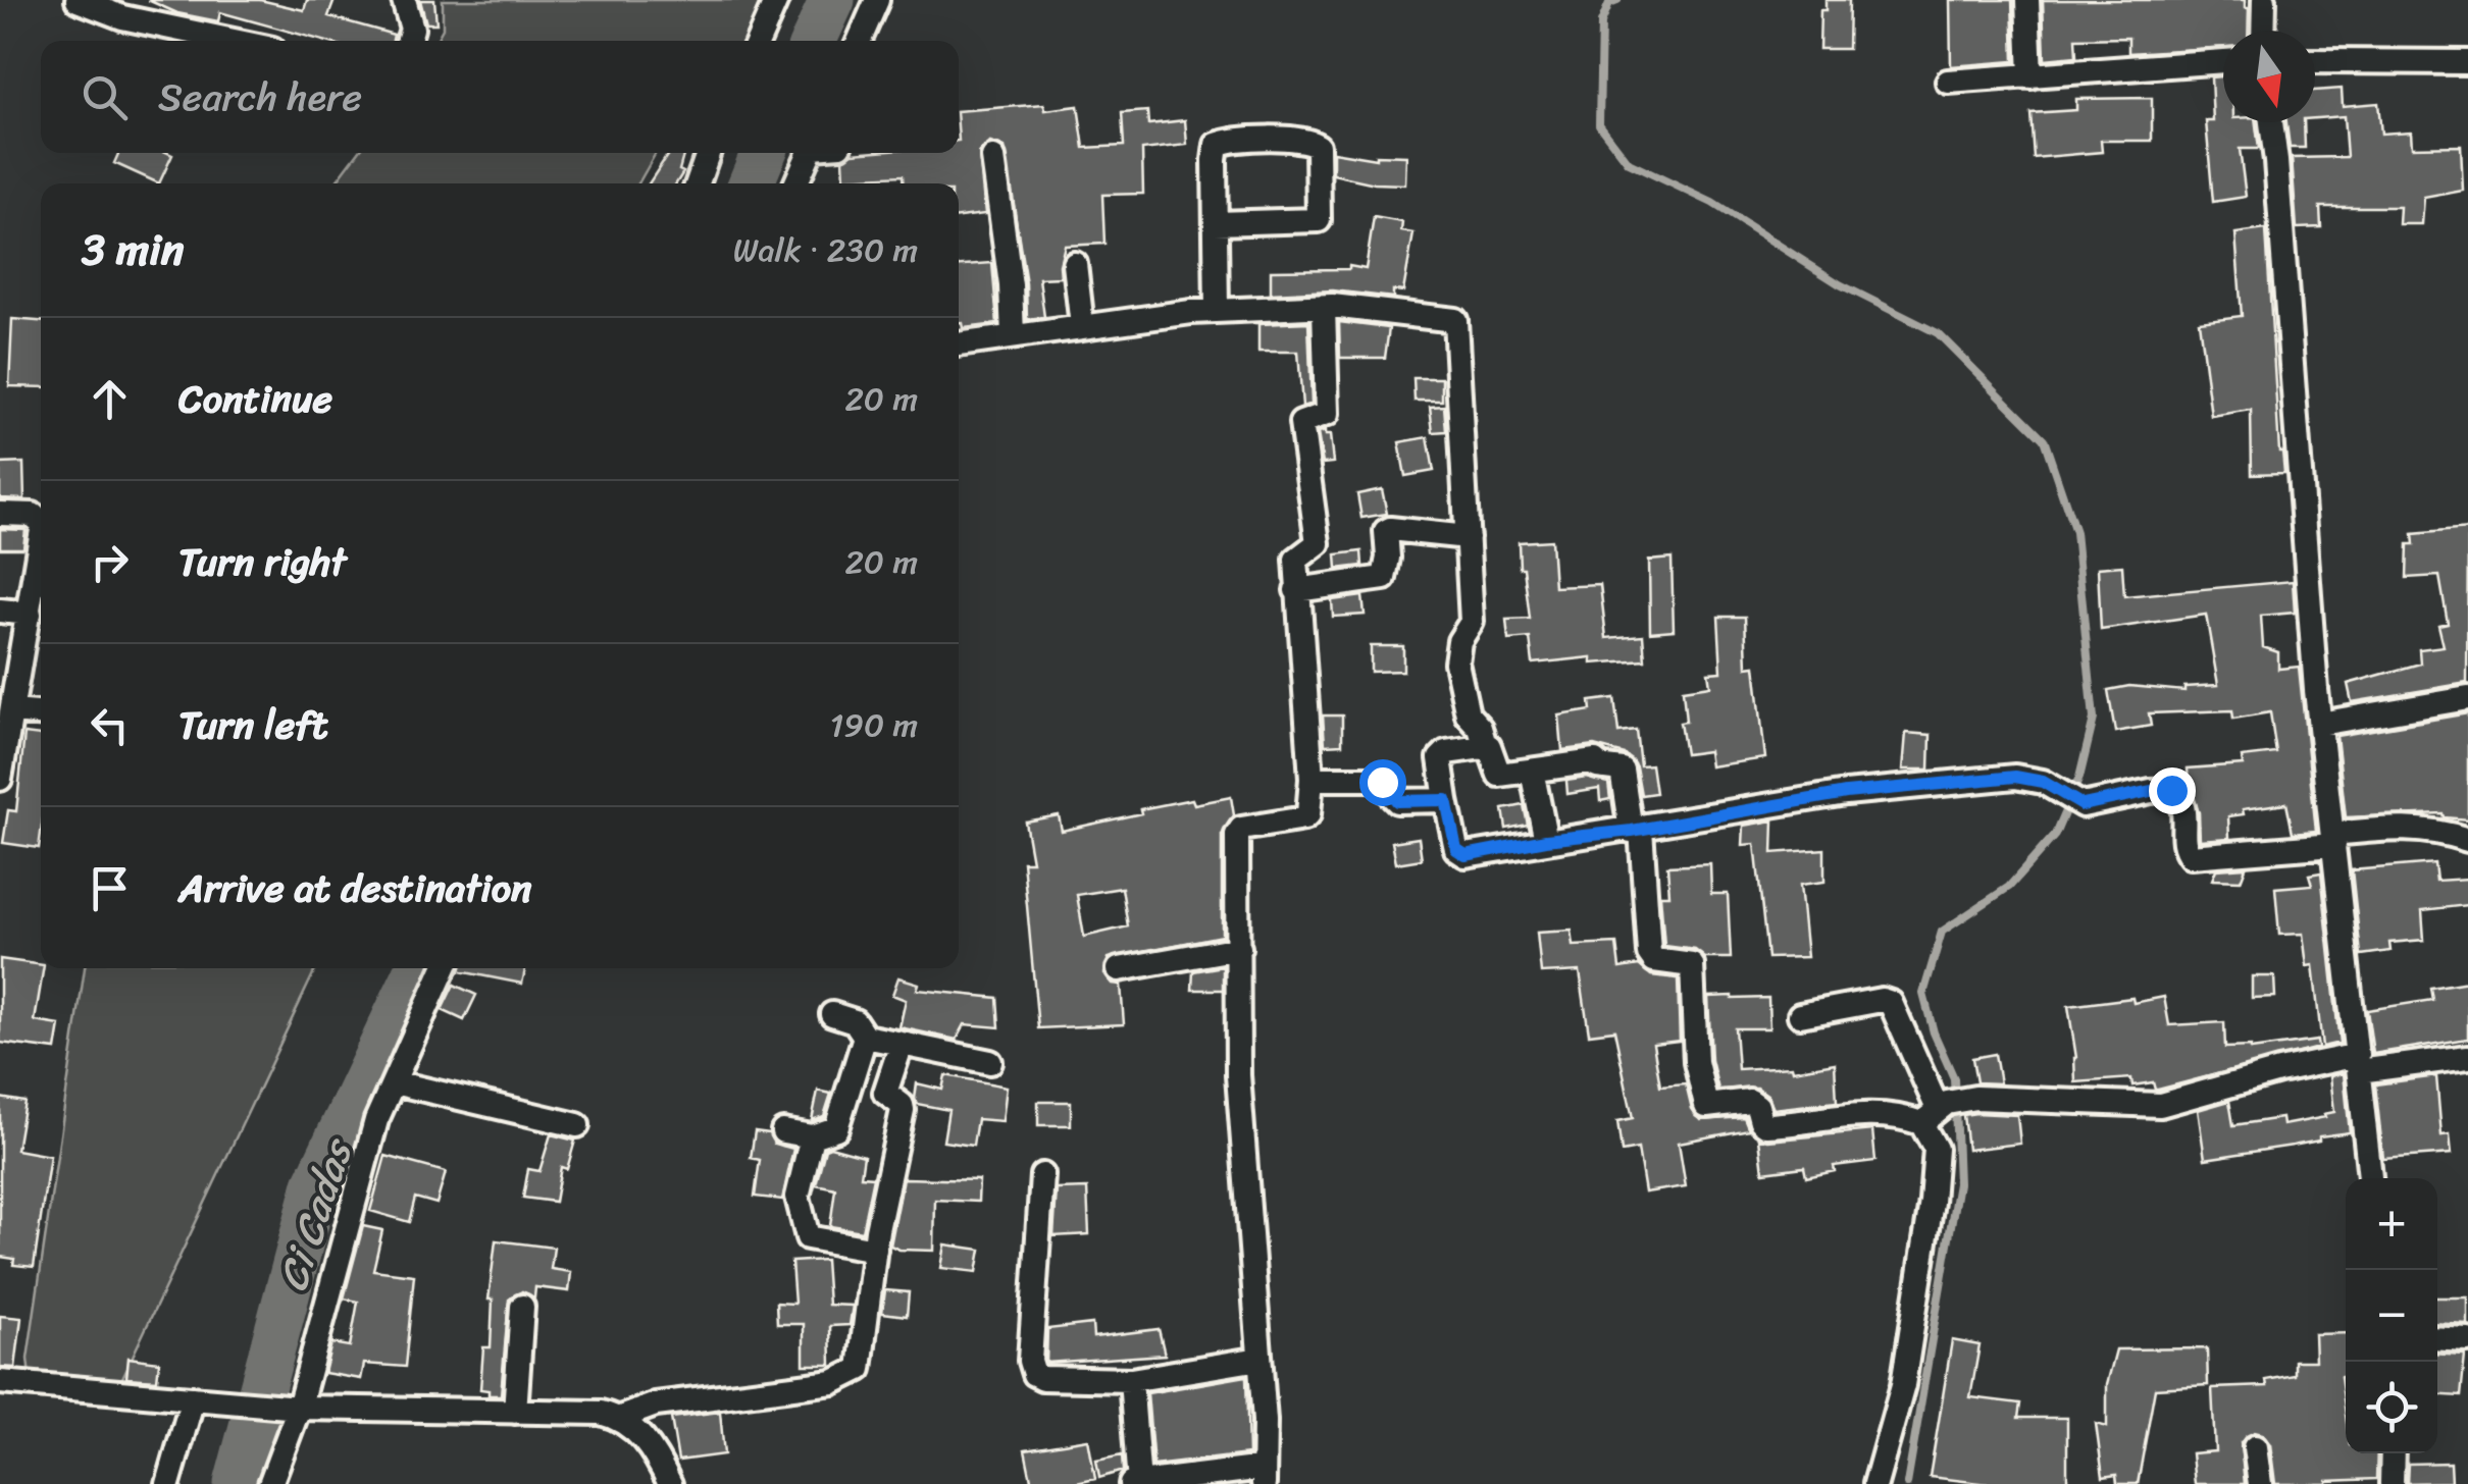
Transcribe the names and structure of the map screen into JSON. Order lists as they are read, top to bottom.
{
  "water": ["Ci Cadas"],
  "north": "bottom",
  "page": {
    "search": "Search here",
    "heading": ["3 min", "Walk · 230 m"],
    "list": [
      ["Continue", "20 m"],
      ["Turn right", "20 m"],
      ["Turn left", "190 m"],
      "Arrive at destination"
    ],
    "map_buttons": ["+", "−"]
  }
}
